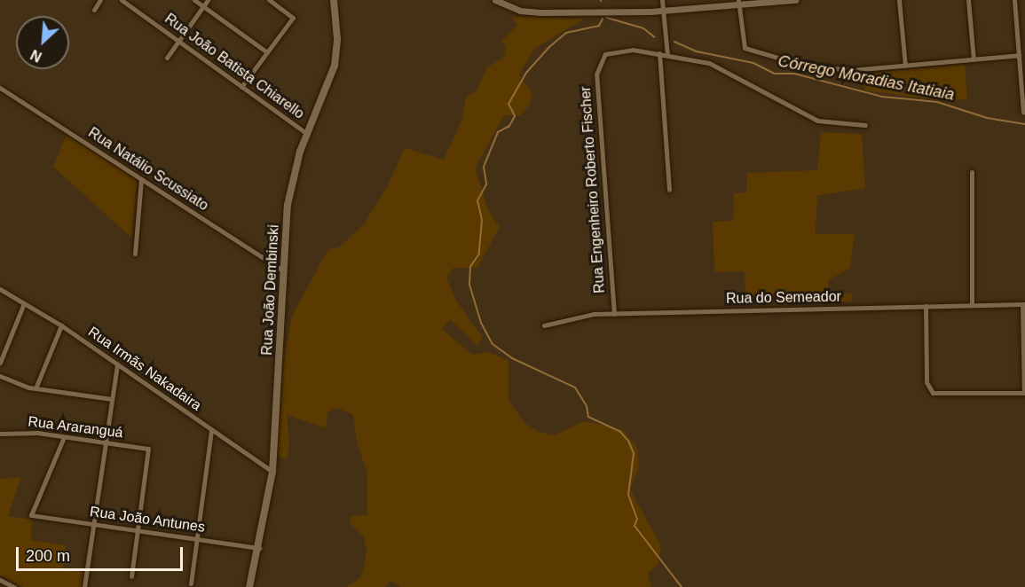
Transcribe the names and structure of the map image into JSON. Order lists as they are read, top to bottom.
{
  "streets": {
    "main road": ["Rua João Dembinski"],
    "street": [
      "Rua João Batista Chiarello",
      "Rua Natálio Scussiato",
      "Rua Engenheiro Roberto Fischer",
      "Rua do Semeador",
      "Rua Irmãs Nakadaira",
      "Rua Araranguá",
      "Rua João Antunes"
    ]
  },
  "crossings": [
    ["Rua João Batista Chiarello", "Rua João Dembinski"],
    ["Rua Natálio Scussiato", "Rua João Dembinski"],
    ["Rua Engenheiro Roberto Fischer", "Rua do Semeador"],
    ["Rua João Dembinski", "Rua Irmãs Nakadaira"],
    ["Rua João Dembinski", "Rua João Antunes"],
    ["Rua Araranguá", "Rua João Antunes"]
  ],
  "water": ["Córrego Moradias Itatiaia"],
  "scale_bar": "200 m",
  "north": "bottom left"
}
